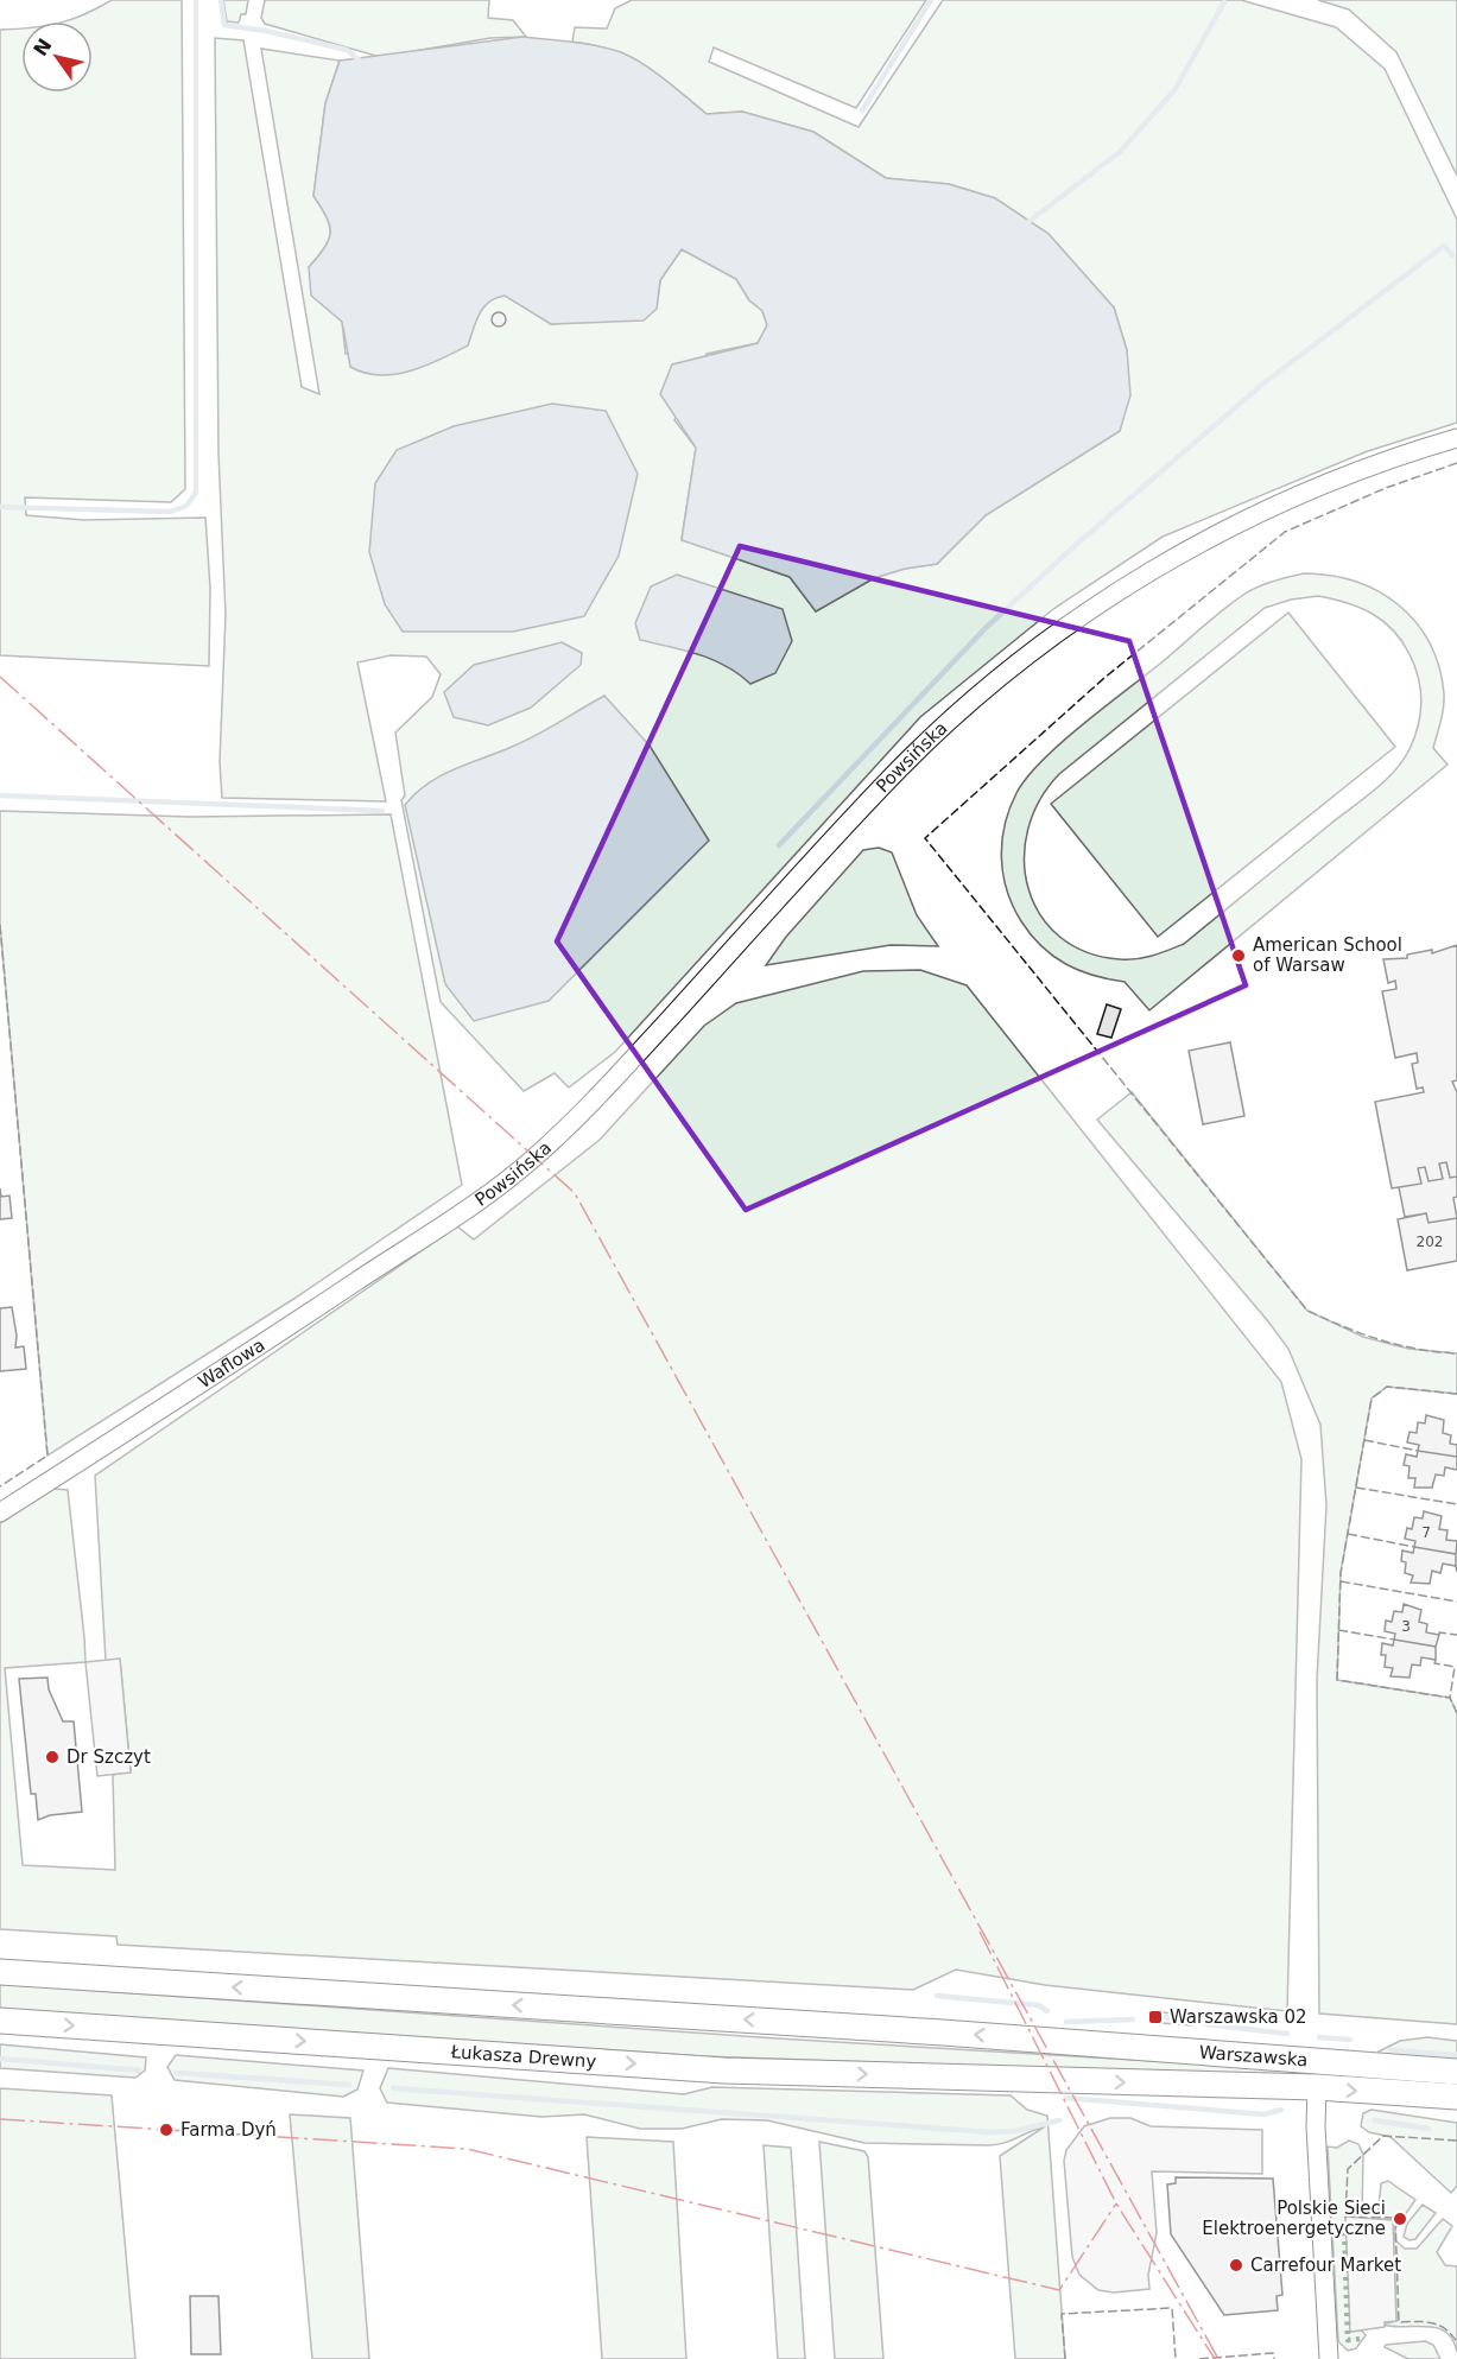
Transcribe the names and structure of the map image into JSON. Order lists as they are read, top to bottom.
{
  "streets": {
    "main road": ["Łukasza Drewny", "Warszawska"],
    "street": ["Powsińska", "Waflowa"]
  },
  "crossings": [
    ["Powsińska", "Waflowa"],
    ["Łukasza Drewny", "Warszawska"]
  ],
  "one_way": ["Łukasza Drewny"],
  "places": {
    "other": [
      "American School of Warsaw",
      "Dr Szczyt",
      "Farma Dyń",
      "Polskie Sieci Elektroenergetyczne",
      "Carrefour Market"
    ],
    "transit": ["Warszawska 02"]
  },
  "house_numbers": ["202", "7", "3"],
  "north": "top left"
}
